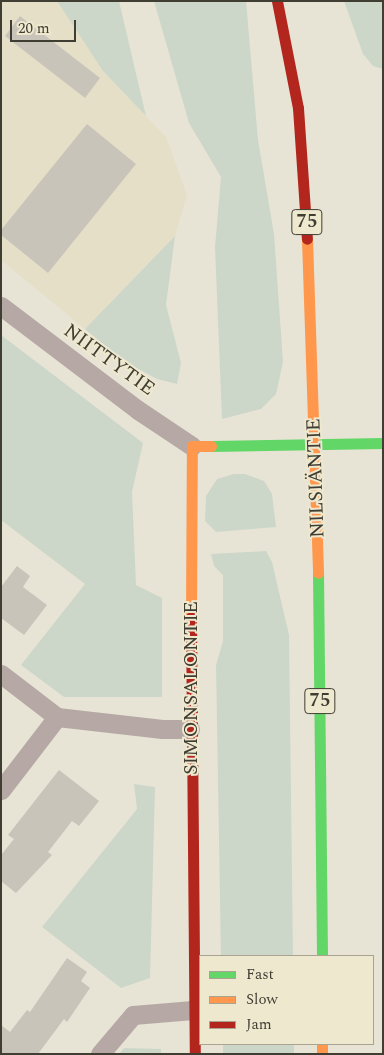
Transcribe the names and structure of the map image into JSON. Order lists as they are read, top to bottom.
{
  "streets": {
    "main road": ["75", "NILSIÄNTIE", "SIMONSALONTIE"],
    "street": ["NIITTYTIE"]
  },
  "crossings": [
    ["NIITTYTIE", "SIMONSALONTIE"]
  ],
  "legend": ["Fast", "Slow", "Jam"],
  "scale_bar": "20 m"
}
